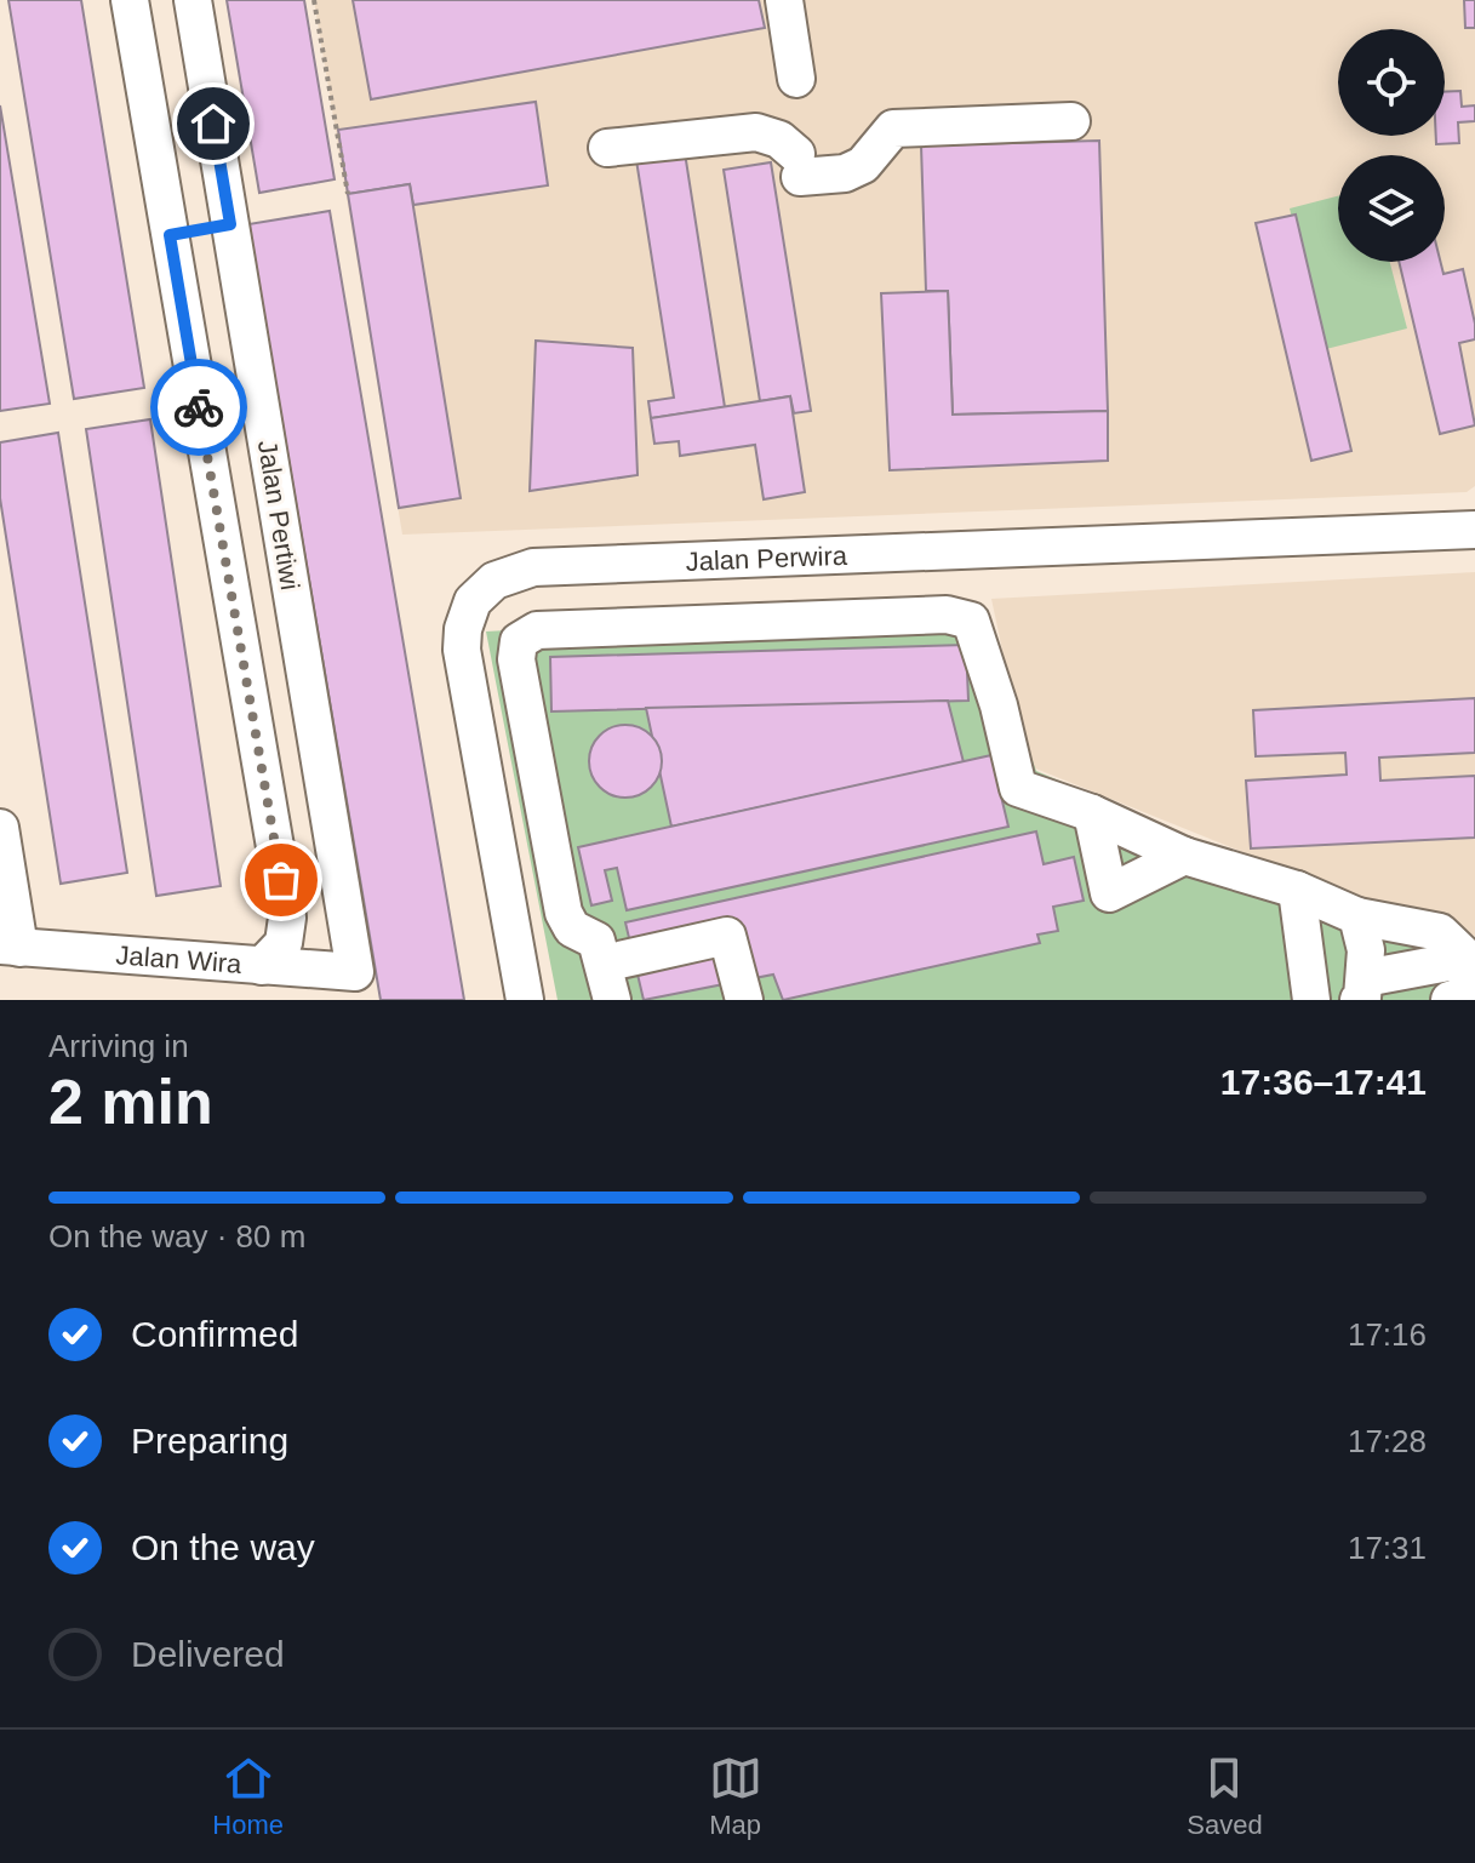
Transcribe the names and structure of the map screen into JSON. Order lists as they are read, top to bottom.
{
  "streets": {
    "street": ["Jalan Pertiwi", "Jalan Perwira", "Jalan Wira"]
  },
  "crossings": [
    ["Jalan Pertiwi", "Jalan Wira"]
  ],
  "page": {
    "heading": ["2 min", "Arriving in", "17:36–17:41"],
    "bar": "On the way · 80 m",
    "list": [
      ["Confirmed", "17:16"],
      ["Preparing", "17:28"],
      ["On the way", "17:31"],
      "Delivered"
    ],
    "tabs": ["Home", "Map", "Saved"]
  }
}
